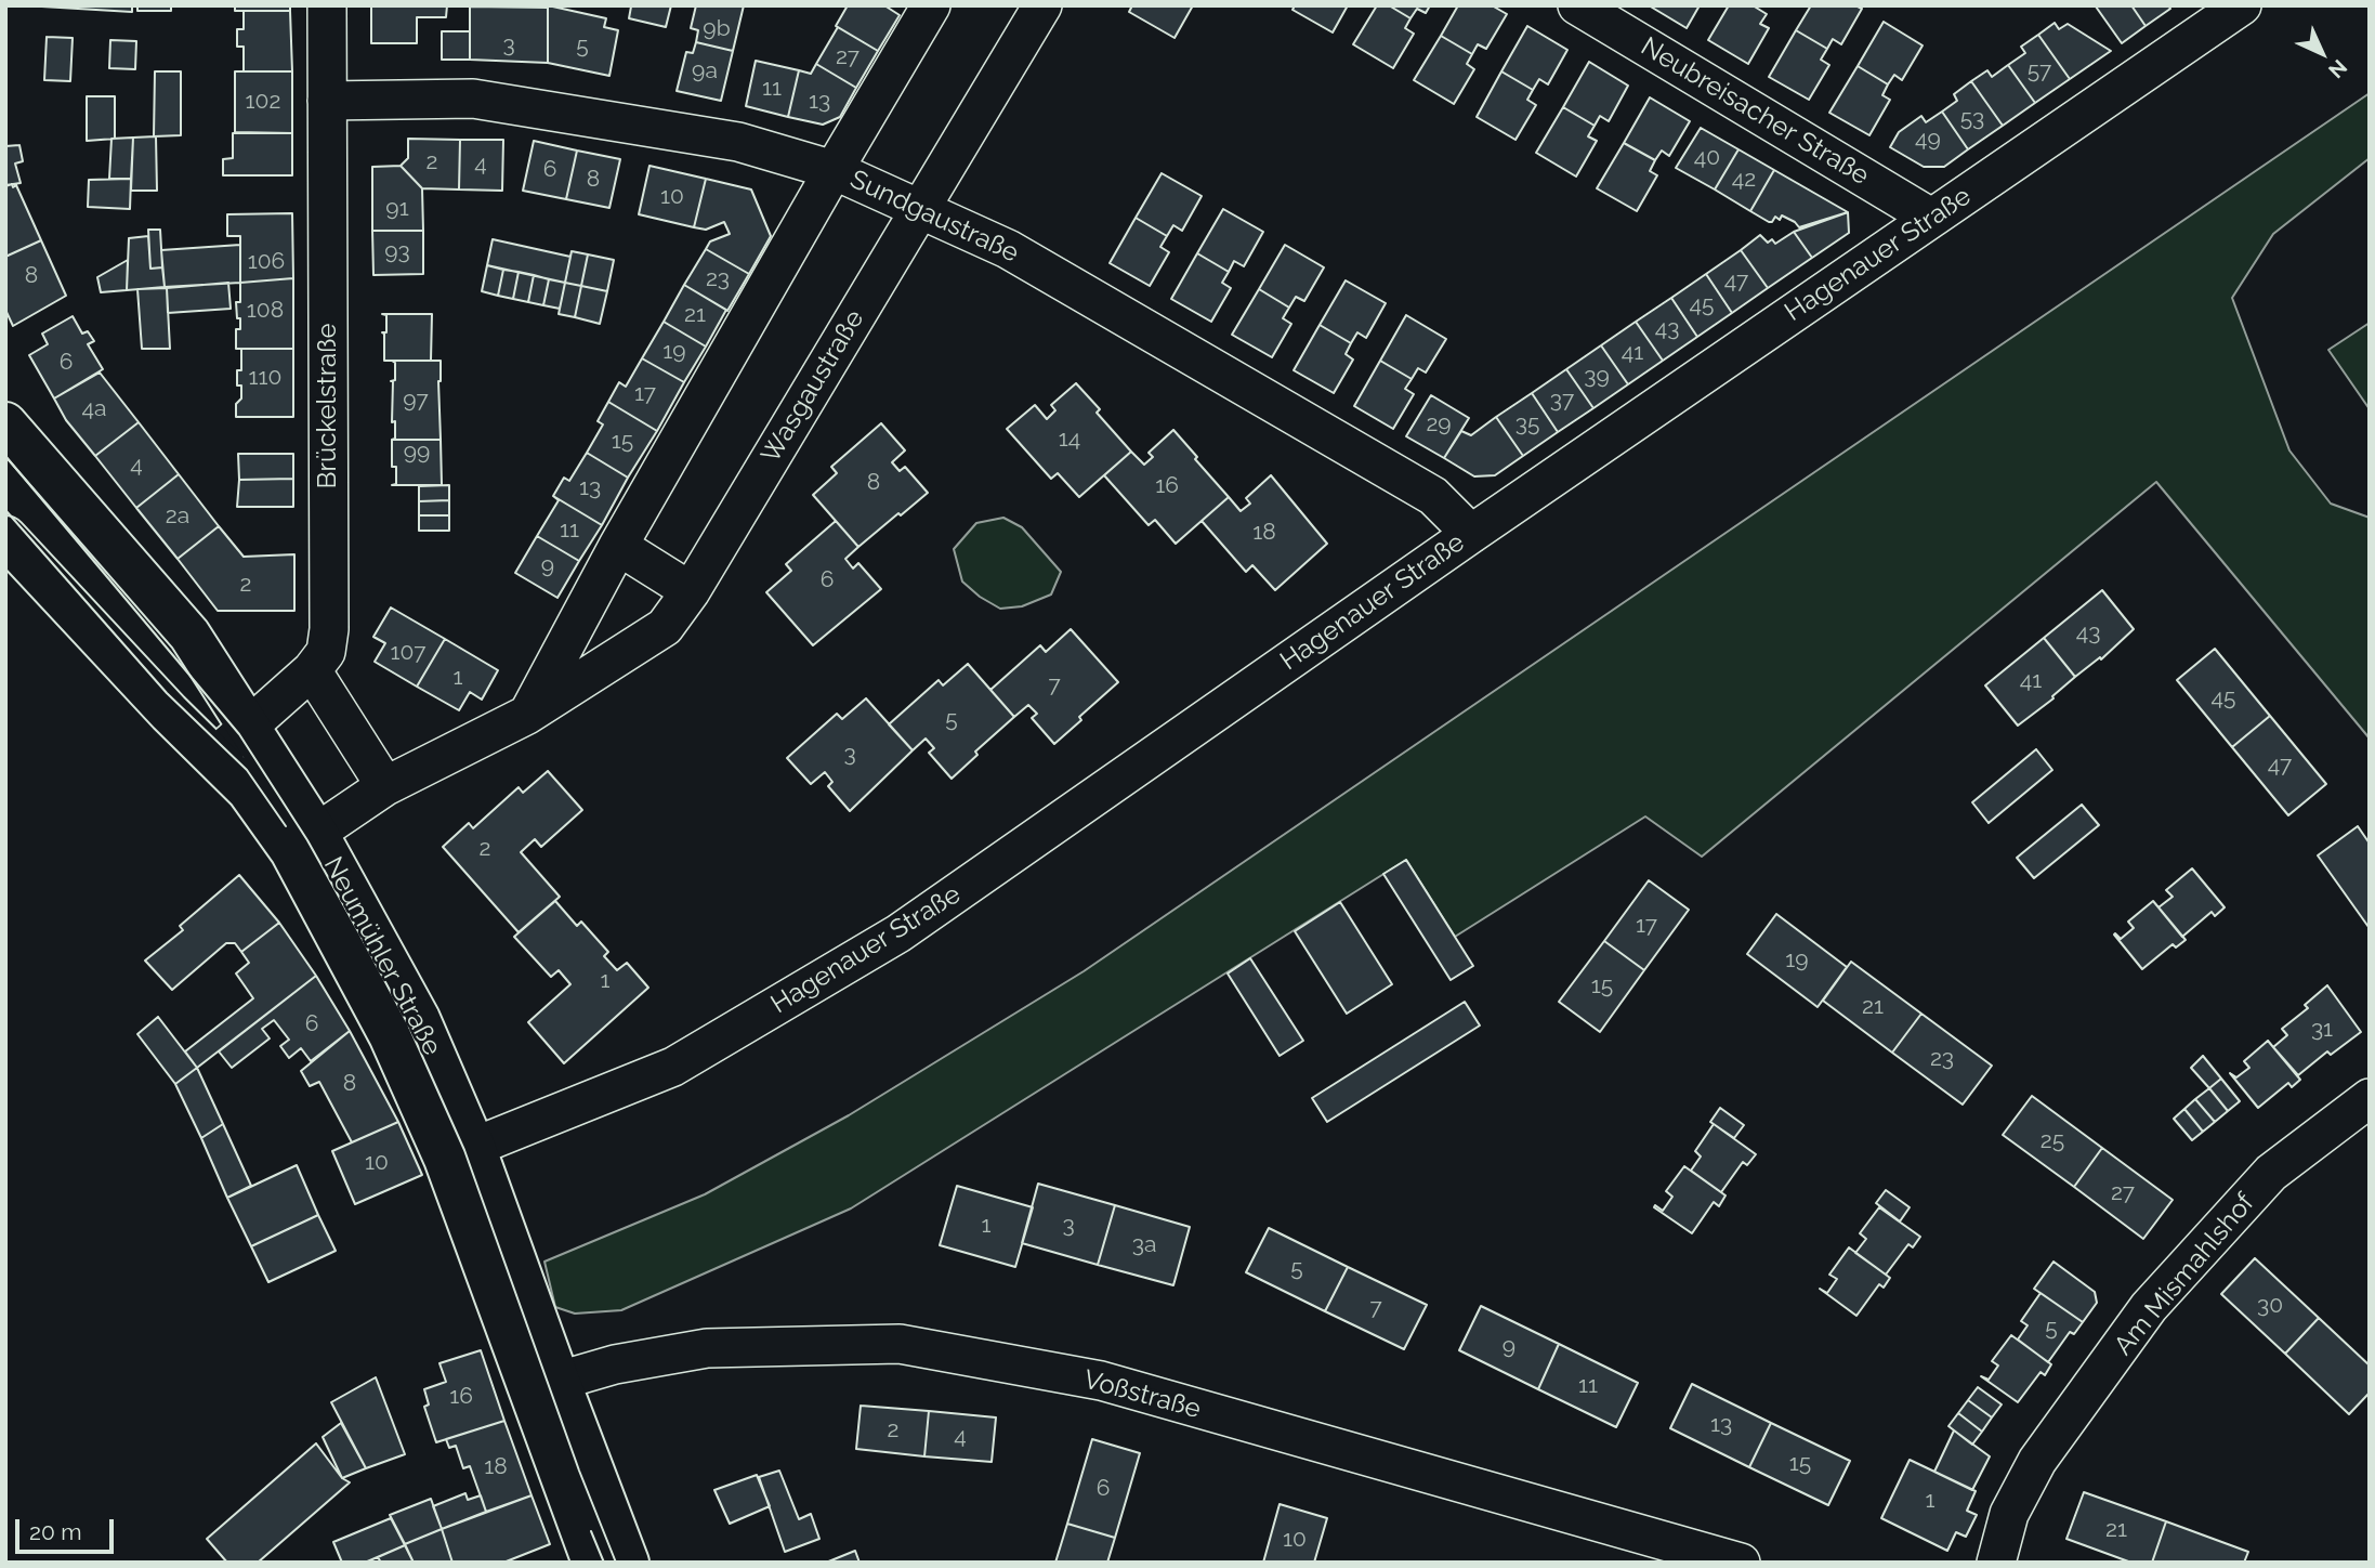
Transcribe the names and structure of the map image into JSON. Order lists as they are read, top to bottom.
{
  "streets": {
    "main road": ["Neumühler Straße"],
    "street": [
      "Neubreisacher Straße",
      "Sundgaustraße",
      "Hagenauer Straße",
      "Wasgaustraße",
      "Brückelstraße",
      "Am Mismahlshof",
      "Voßstraße"
    ]
  },
  "crossings": [
    ["Neubreisacher Straße", "Hagenauer Straße"],
    ["Sundgaustraße", "Hagenauer Straße"],
    ["Sundgaustraße", "Wasgaustraße"],
    ["Sundgaustraße", "Brückelstraße"],
    ["Hagenauer Straße", "Neumühler Straße"],
    ["Wasgaustraße", "Neumühler Straße"],
    ["Brückelstraße", "Neumühler Straße"],
    ["Neumühler Straße", "Voßstraße"]
  ],
  "house_numbers": [
    "9b",
    "3",
    "5",
    "27",
    "9a",
    "57",
    "11",
    "102",
    "13",
    "53",
    "49",
    "40",
    "2",
    "4",
    "6",
    "8",
    "42",
    "10",
    "91",
    "93",
    "106",
    "8",
    "23",
    "47",
    "45",
    "108",
    "21",
    "43",
    "19",
    "41",
    "6",
    "39",
    "110",
    "17",
    "97",
    "37",
    "4a",
    "29",
    "35",
    "14",
    "15",
    "99",
    "4",
    "8",
    "16",
    "13",
    "2a",
    "11",
    "18",
    "9",
    "6",
    "2",
    "43",
    "107",
    "1",
    "41",
    "7",
    "45",
    "5",
    "3",
    "47",
    "2",
    "17",
    "19",
    "1",
    "15",
    "21",
    "6",
    "31",
    "23",
    "8",
    "25",
    "10",
    "27",
    "1",
    "3",
    "3a",
    "5",
    "30",
    "7",
    "5",
    "9",
    "11",
    "16",
    "13",
    "2",
    "4",
    "15",
    "18",
    "6",
    "1",
    "21",
    "10"
  ],
  "scale_bar": "20 m",
  "north": "bottom right"
}
